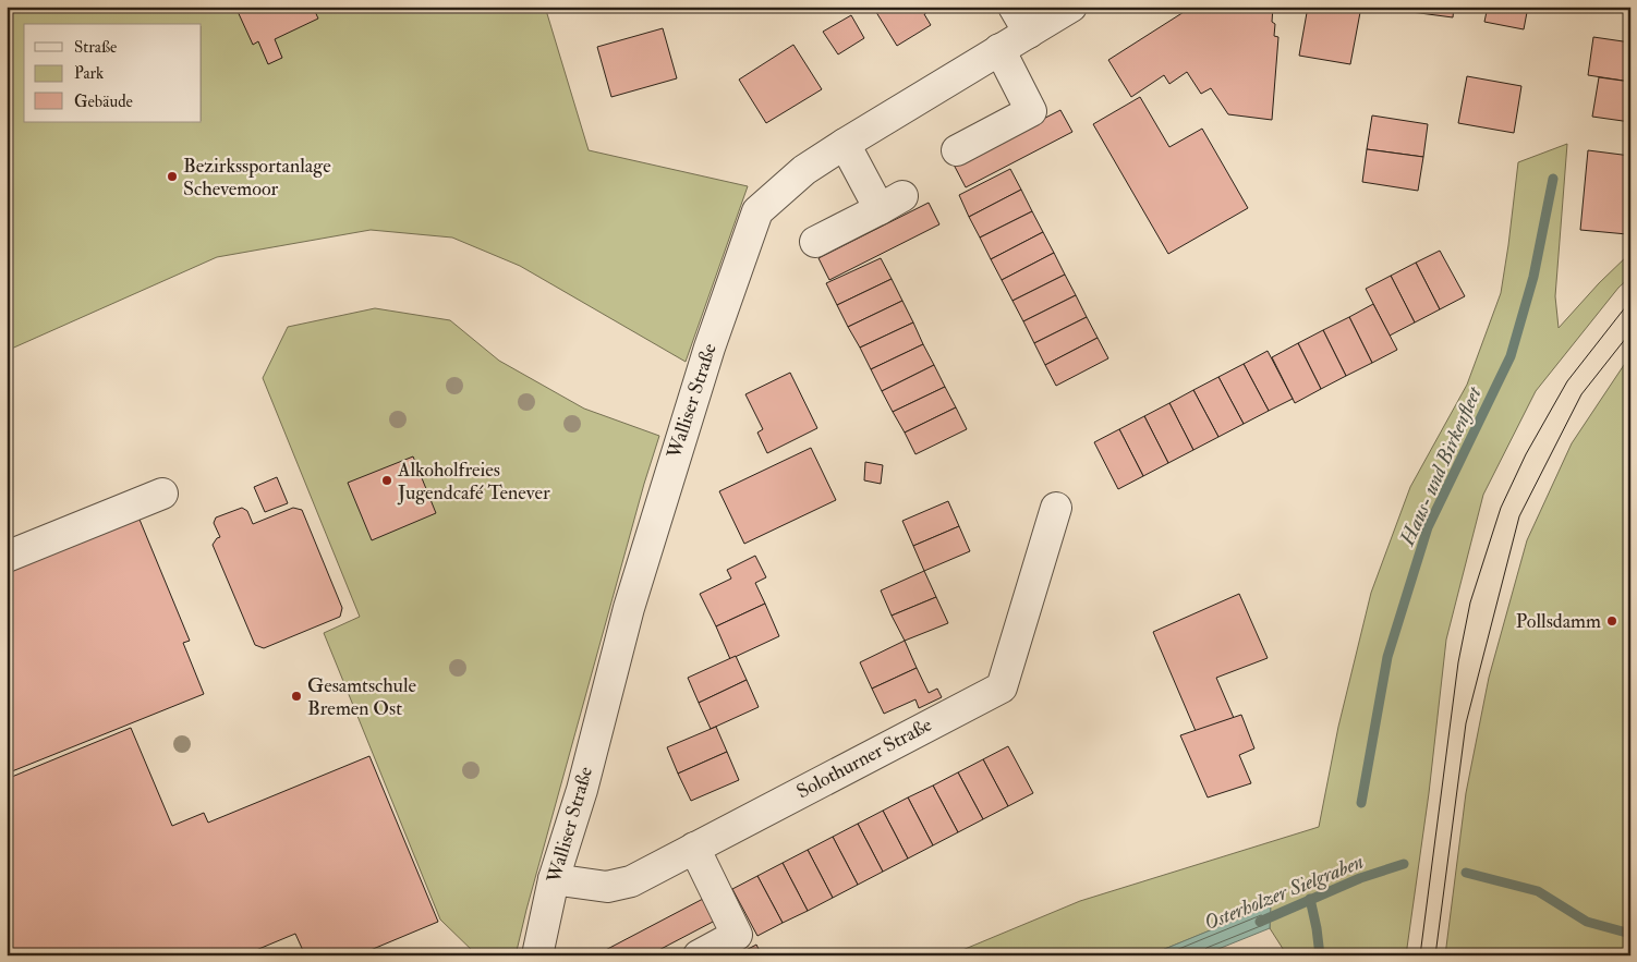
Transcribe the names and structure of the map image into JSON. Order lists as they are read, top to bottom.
{
  "streets": {
    "street": ["Walliser Straße", "Solothurner Straße"]
  },
  "crossings": [
    ["Walliser Straße", "Solothurner Straße"]
  ],
  "water": ["Haus- und Birkenfleet", "Osterholzer Sielgraben"],
  "places": [
    "Bezirkssportanlage Schevemoor",
    "Alkoholfreies Jugendcafé Tenever",
    "Pollsdamm",
    "Gesamtschule Bremen Ost"
  ],
  "legend": ["Straße", "Park", "Gebäude"]
}
